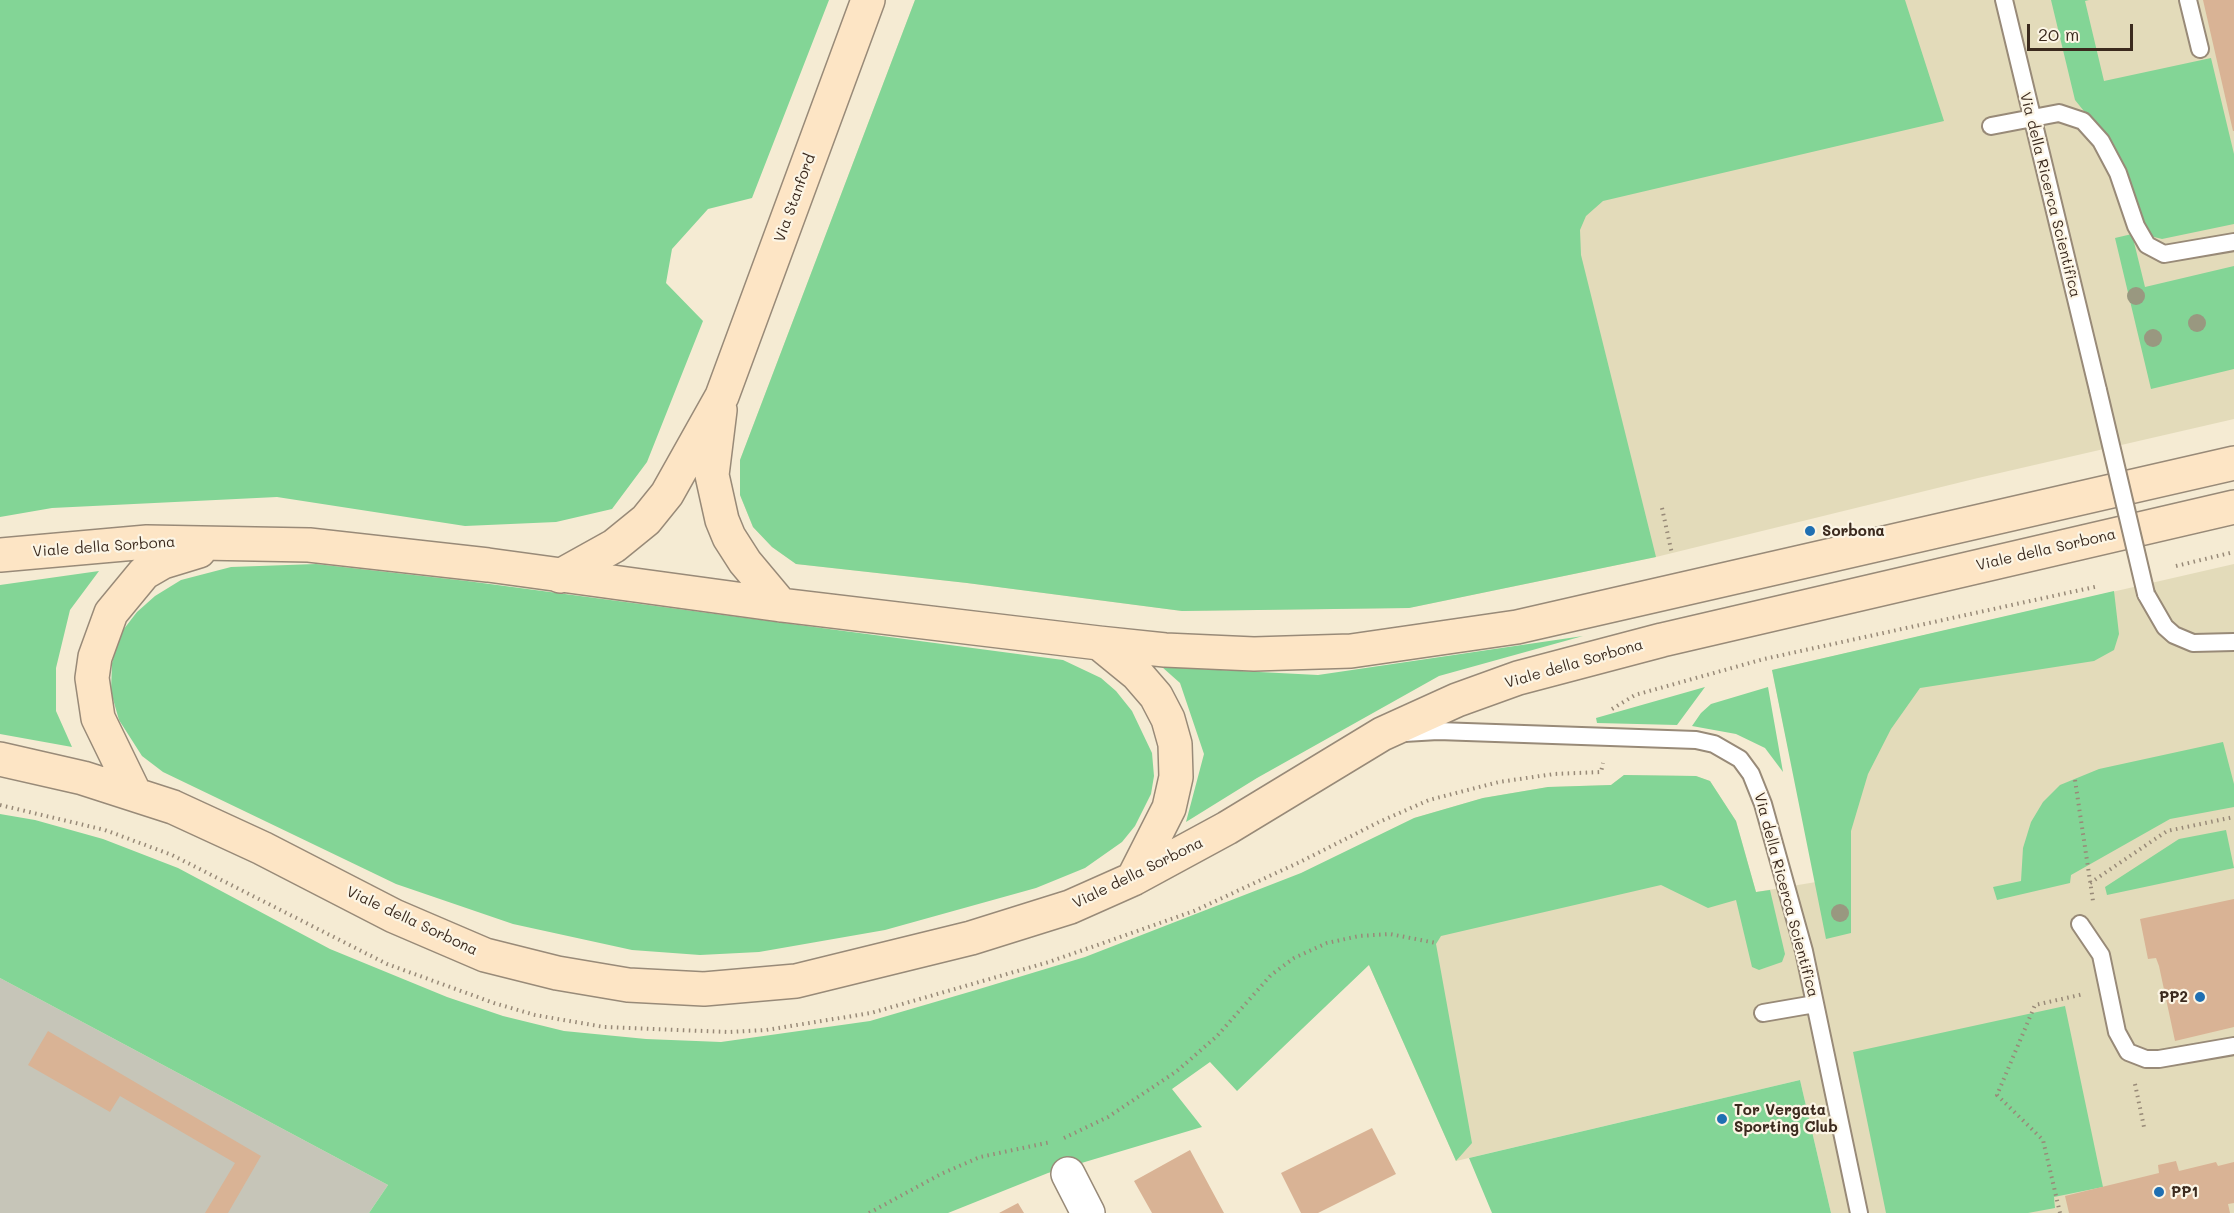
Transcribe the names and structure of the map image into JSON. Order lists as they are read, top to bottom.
{
  "streets": {
    "street": ["Via Stanford", "Viale della Sorbona"],
    "lane": ["Via della Ricerca Scientifica"]
  },
  "crossings": [
    ["Via della Ricerca Scientifica", "Viale della Sorbona"],
    ["Via Stanford", "Viale della Sorbona"]
  ],
  "places": [
    "Sorbona",
    "PP2",
    "Tor Vergata Sporting Club",
    "PP1"
  ],
  "scale_bar": "20 m"
}
